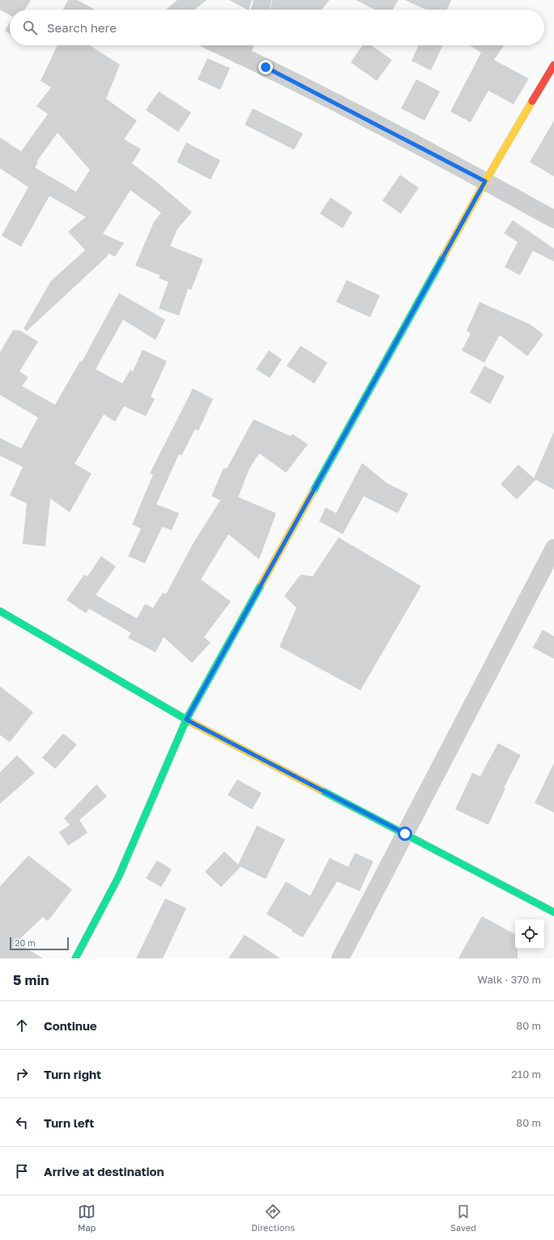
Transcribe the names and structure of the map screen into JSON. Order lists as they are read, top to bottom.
{
  "scale_bar": "20 m",
  "page": {
    "search": "Search here",
    "scale": "20 m",
    "heading": ["5 min", "Walk · 370 m"],
    "list": [
      ["Continue", "80 m"],
      ["Turn right", "210 m"],
      ["Turn left", "80 m"],
      "Arrive at destination"
    ],
    "nav": ["Map", "Directions", "Saved"]
  }
}
